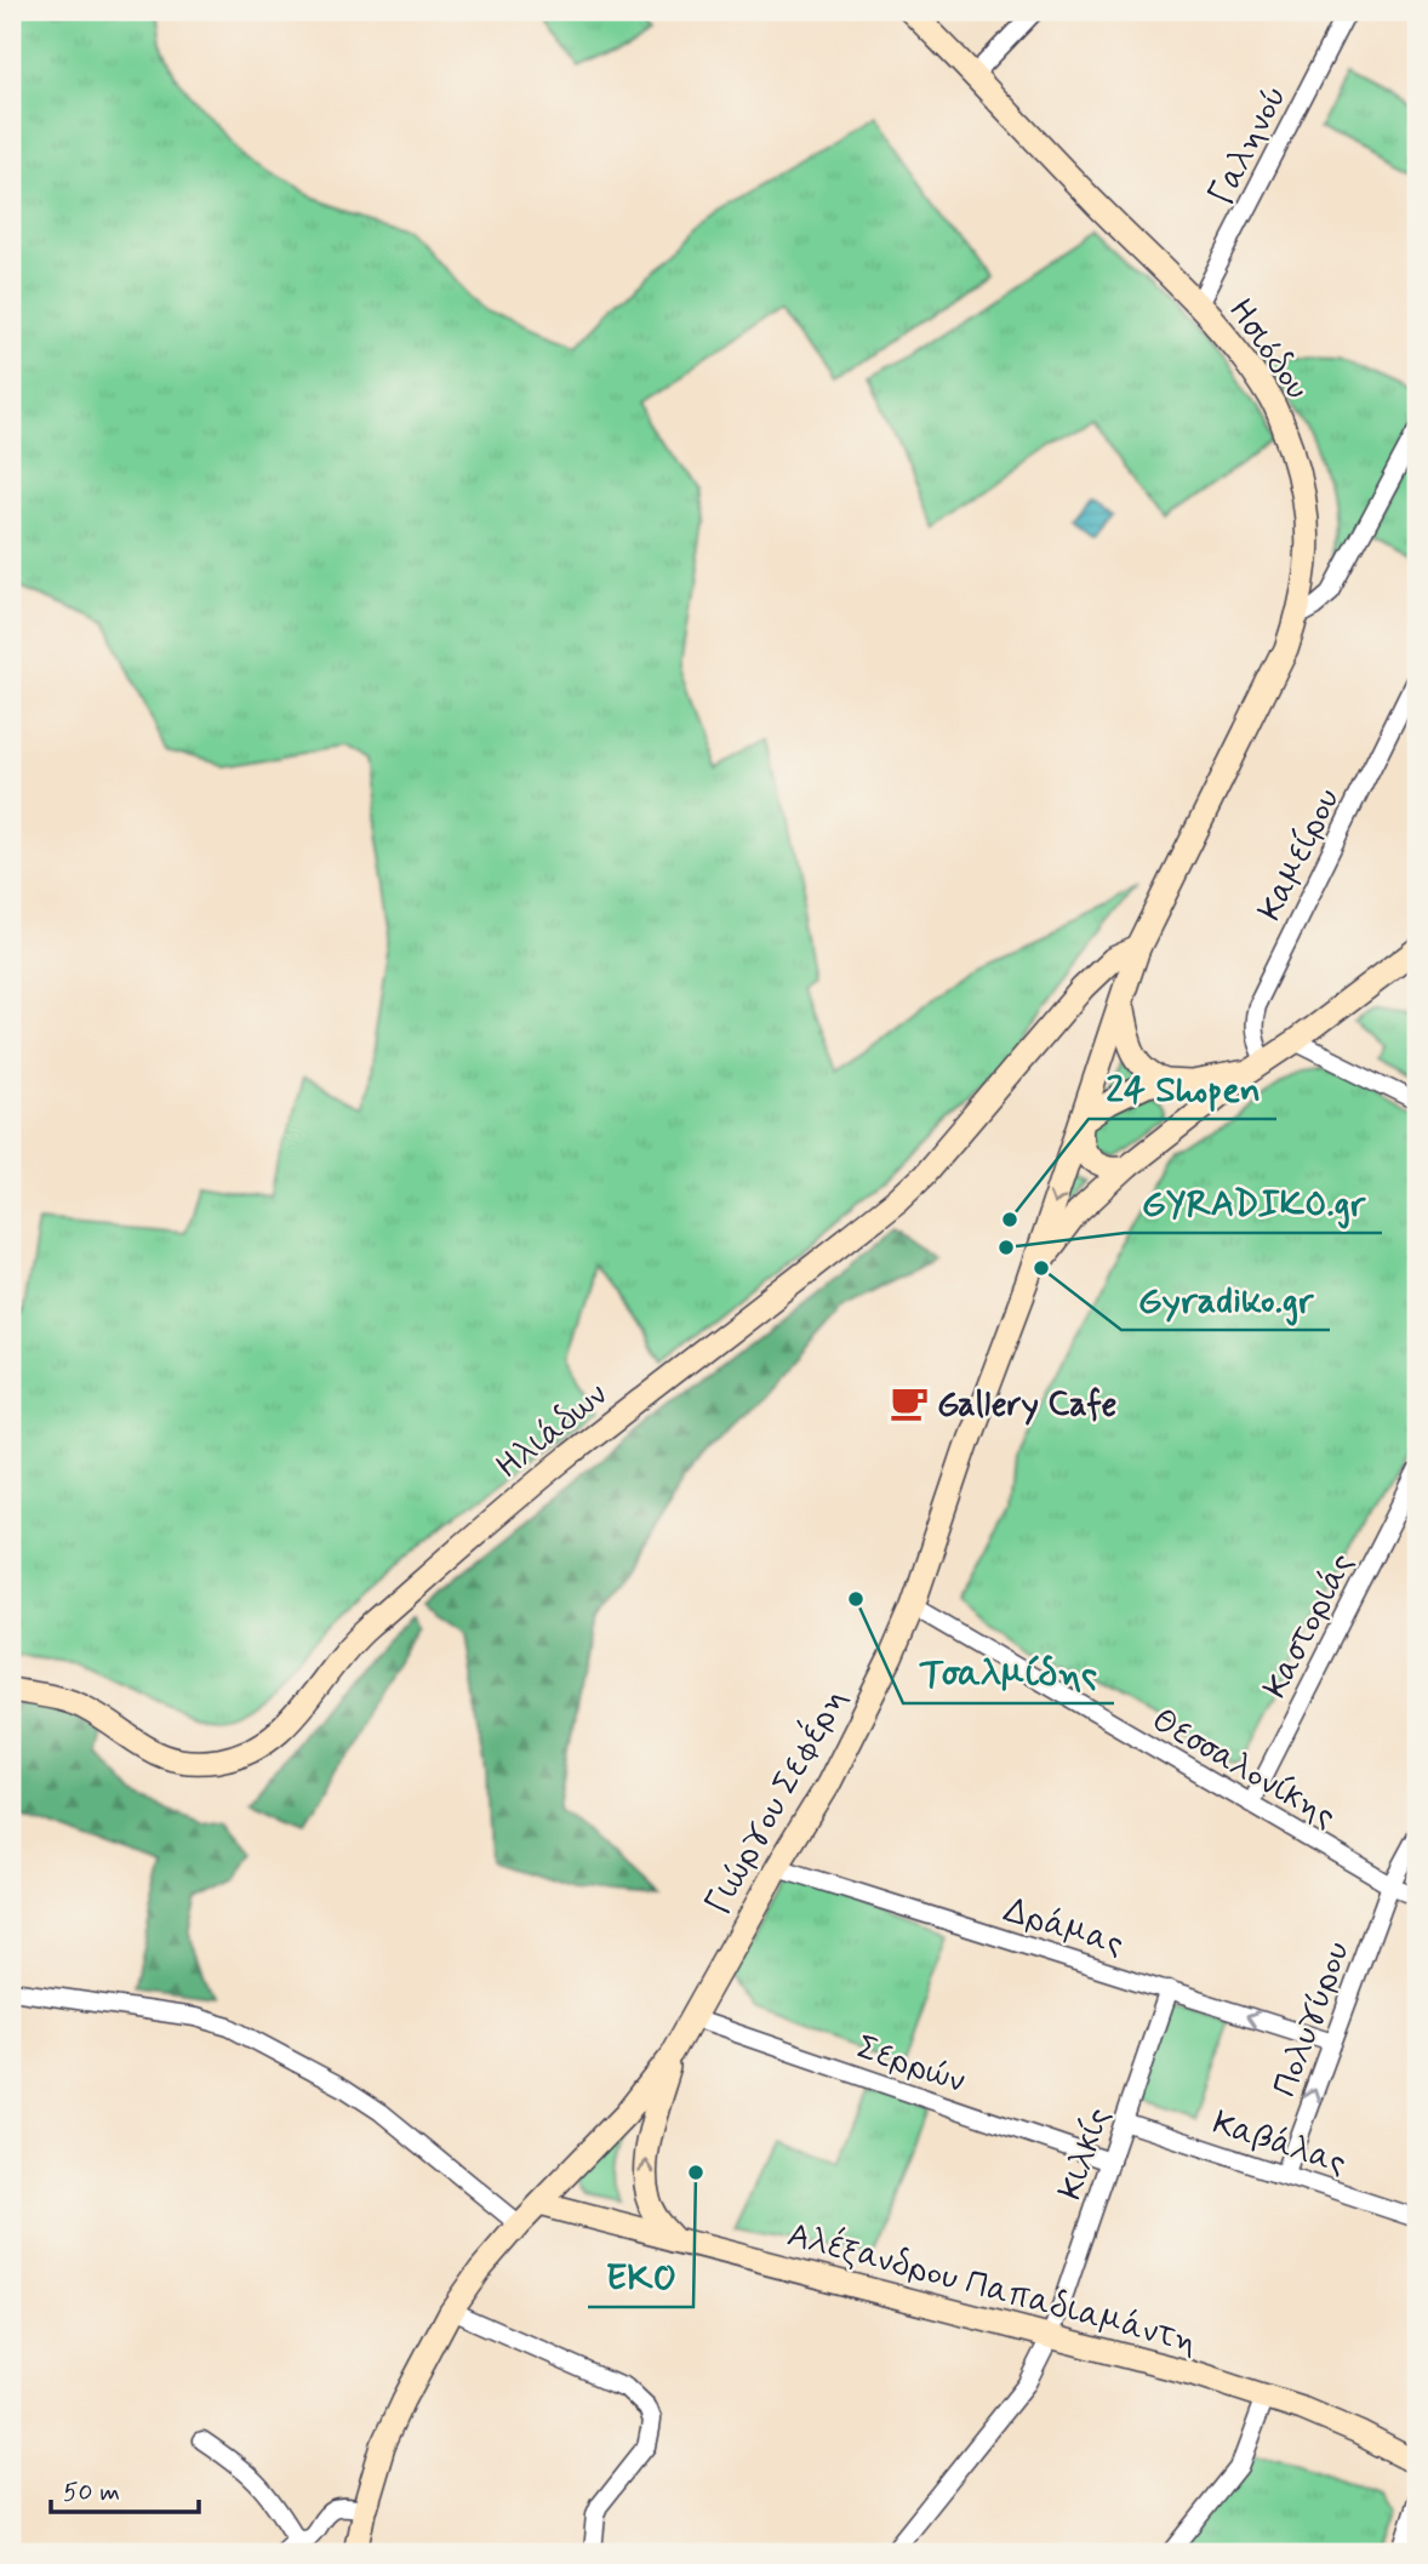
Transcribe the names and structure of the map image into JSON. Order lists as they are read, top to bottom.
{
  "streets": {
    "street": [
      "Γαληνού",
      "Ησιόδου",
      "Καμείρου",
      "Ηλιάδων",
      "Καστοριάς",
      "Θεσσαλονίκης",
      "Γιώργου Σεφέρη",
      "Δράμας",
      "Πολυγύρου",
      "Σερρών",
      "Καβάλας",
      "Κιλκίς",
      "Αλέξανδρου Παπαδιαμάντη"
    ]
  },
  "crossings": [
    ["Γαληνού", "Ησιόδου"],
    ["Ησιόδου", "Ηλιάδων"],
    ["Ησιόδου", "Γιώργου Σεφέρη"],
    ["Καστοριάς", "Θεσσαλονίκης"],
    ["Θεσσαλονίκης", "Γιώργου Σεφέρη"],
    ["Θεσσαλονίκης", "Πολυγύρου"],
    ["Γιώργου Σεφέρη", "Δράμας"],
    ["Γιώργου Σεφέρη", "Σερρών"],
    ["Γιώργου Σεφέρη", "Αλέξανδρου Παπαδιαμάντη"],
    ["Δράμας", "Πολυγύρου"],
    ["Δράμας", "Κιλκίς"],
    ["Πολυγύρου", "Καβάλας"],
    ["Σερρών", "Κιλκίς"],
    ["Καβάλας", "Κιλκίς"],
    ["Κιλκίς", "Αλέξανδρου Παπαδιαμάντη"]
  ],
  "one_way": ["Πολυγύρου"],
  "places": {
    "other": [
      "24 Shopen",
      "GYRADIKO.gr",
      "Gyradiko.gr",
      "Τσαλμίδης",
      "EKO"
    ],
    "cafe": ["Gallery Cafe"]
  },
  "scale_bar": "50 m"
}
